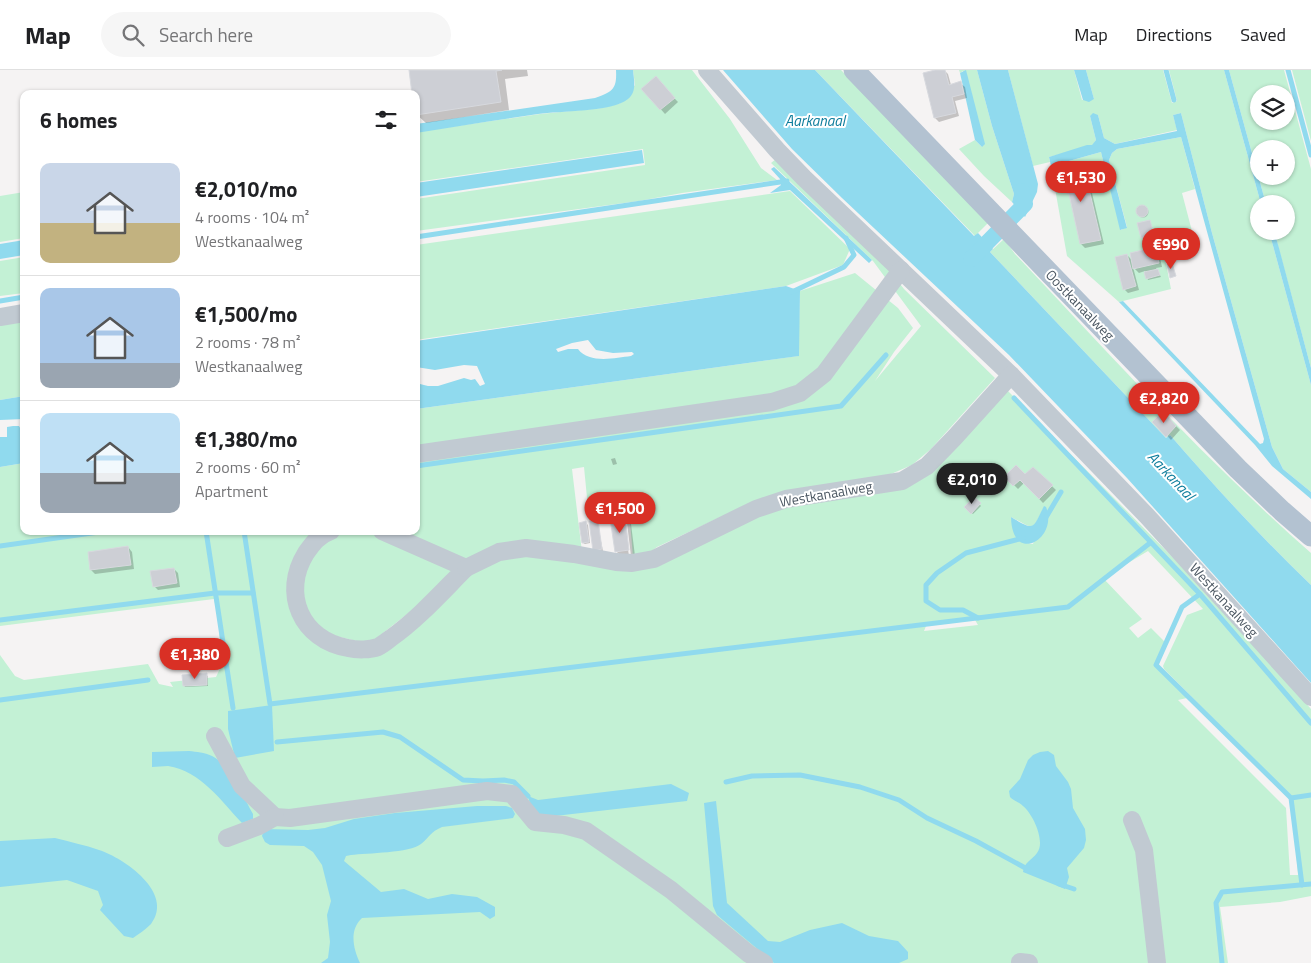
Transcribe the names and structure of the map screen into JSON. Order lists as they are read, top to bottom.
{
  "streets": {
    "main road": ["Oostkanaalweg"],
    "street": ["Westkanaalweg"]
  },
  "water": ["Aarkanaal"],
  "page": {
    "header": "Map",
    "search": "Search here",
    "nav": ["Map", "Directions", "Saved"],
    "map_buttons": ["+", "−"],
    "heading": "6 homes",
    "list": [
      {
        "name": "€2,010/mo",
        "note": "4 rooms · 104 m² · Westkanaalweg"
      },
      {
        "name": "€1,500/mo",
        "note": "2 rooms · 78 m² · Westkanaalweg"
      },
      {
        "name": "€1,380/mo",
        "note": "2 rooms · 60 m² · Apartment"
      }
    ],
    "price": [
      "€1,530",
      "€990",
      "€2,820",
      "€2,010",
      "€1,500",
      "€1,380"
    ]
  }
}
